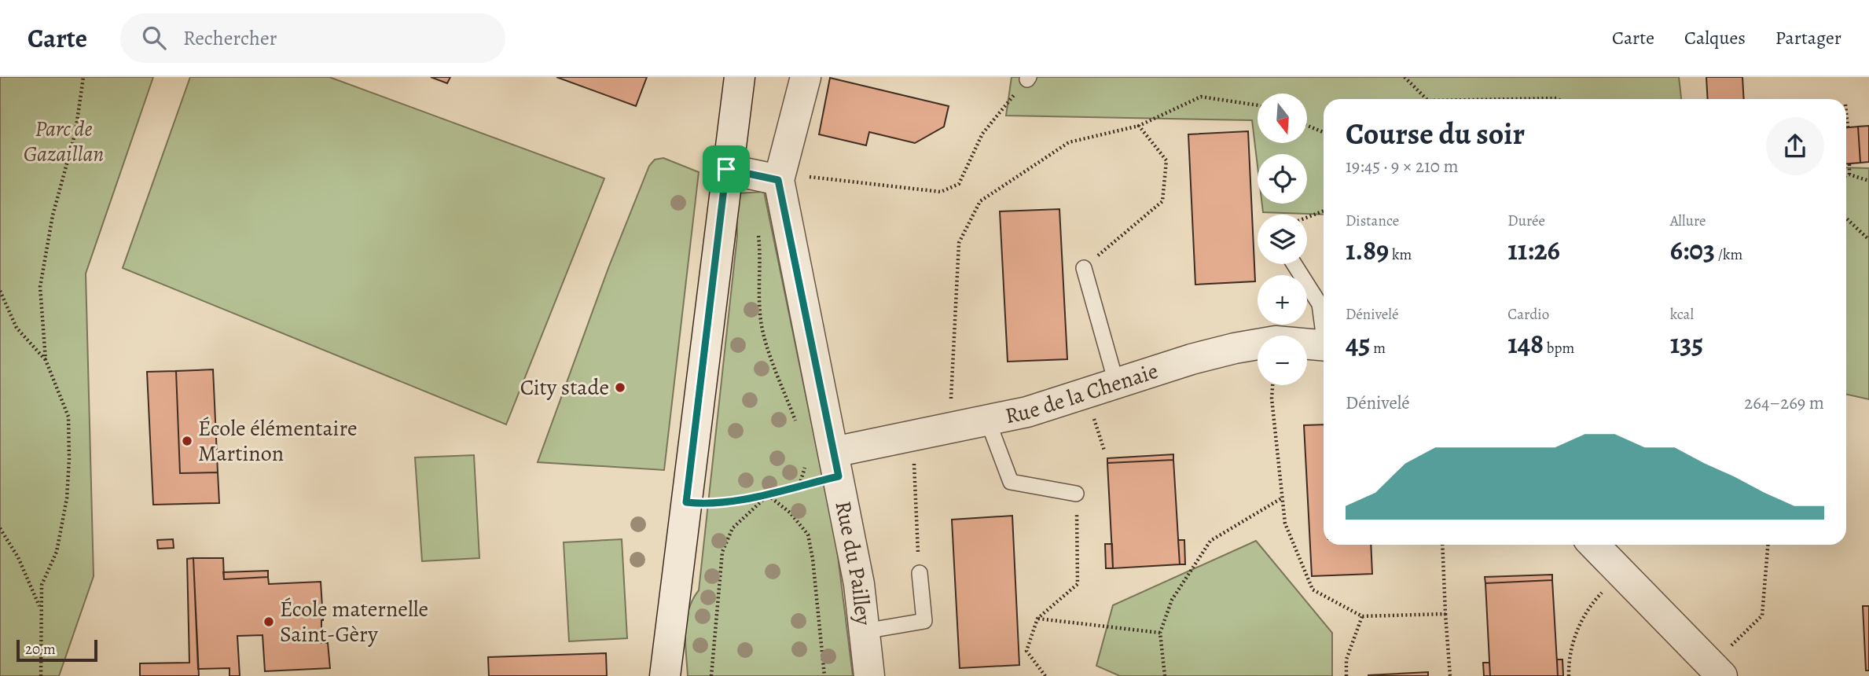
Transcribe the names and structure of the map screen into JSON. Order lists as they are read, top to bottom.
{
  "streets": {
    "street": ["Rue de la Chenaie", "Rue du Pailley"]
  },
  "crossings": [
    ["Rue de la Chenaie", "Rue du Pailley"]
  ],
  "parks": ["Parc de Gazaillan"],
  "places": ["City stade", "École élémentaire Martinon", "École maternelle Saint-Gèry"],
  "scale_bar": "20 m",
  "north": "bottom",
  "page": {
    "header": "Carte",
    "search": "Rechercher",
    "nav": ["Carte", "Calques", "Partager"],
    "map_buttons": ["+", "−"],
    "heading": ["Course du soir", "19:45 · 9 × 210 m"],
    "stats": [
      ["Distance", "1.89 km"],
      ["Durée", "11:26"],
      ["Allure", "6:03 /km"],
      ["Dénivelé", "45 m"],
      ["Cardio", "148 bpm"],
      ["kcal", "135"]
    ],
    "chart": ["Dénivelé", "264–269 m"],
    "scale": "20 m"
  }
}
